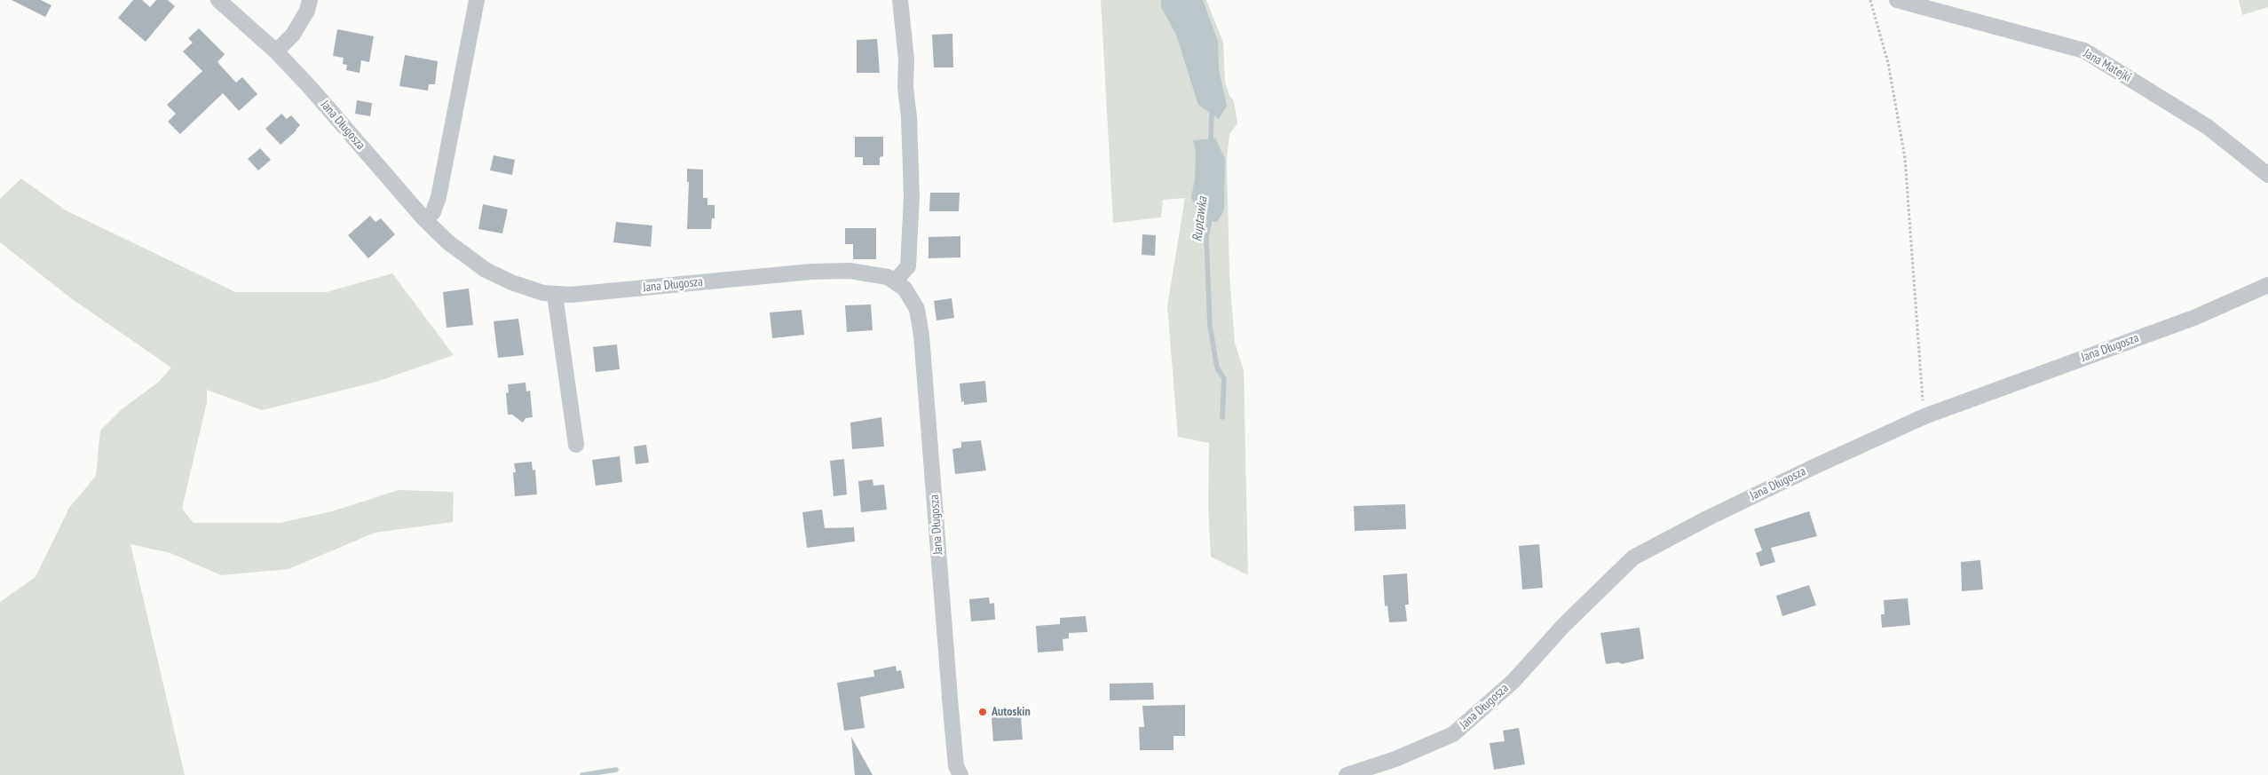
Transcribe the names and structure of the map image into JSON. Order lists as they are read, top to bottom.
{
  "streets": {
    "street": ["Jana Matejki", "Jana Długosza"]
  },
  "water": ["Ruptawka"],
  "places": ["Autoskin"]
}
